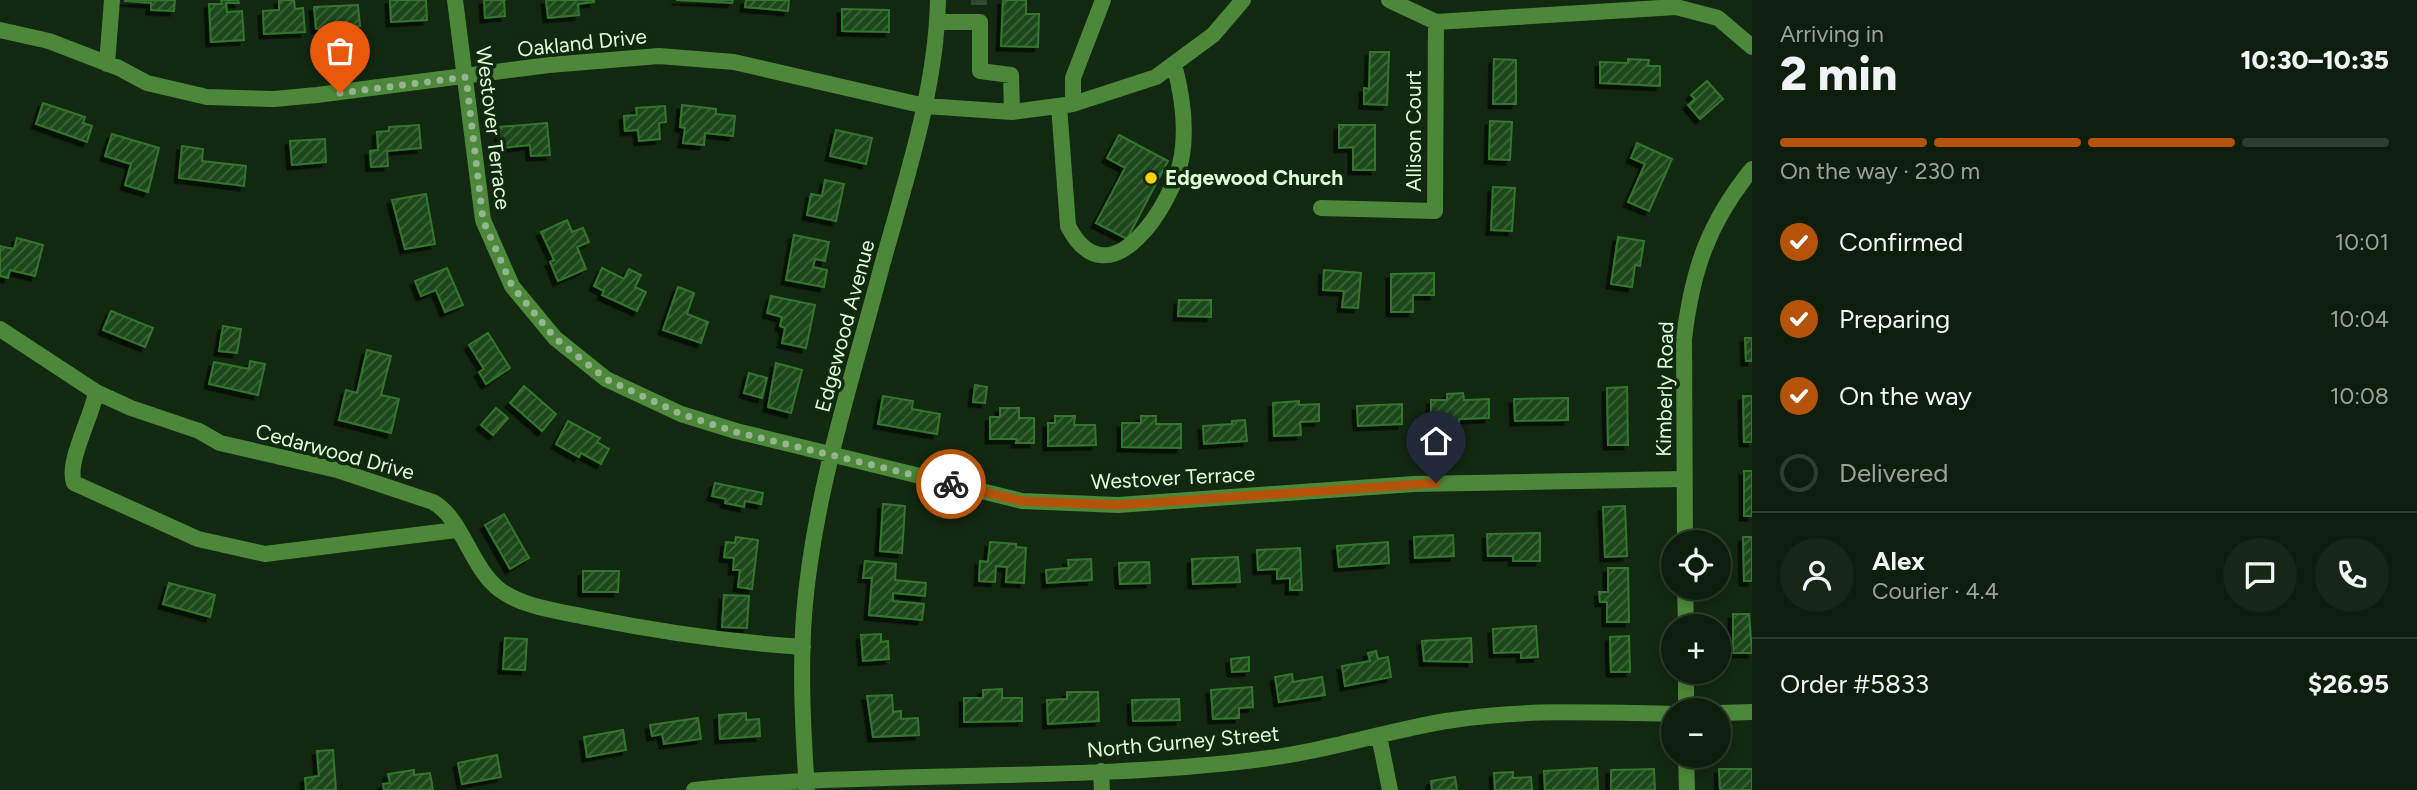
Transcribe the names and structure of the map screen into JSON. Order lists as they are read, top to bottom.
{
  "streets": {
    "street": [
      "Oakland Drive",
      "Westover Terrace",
      "Allison Court",
      "Edgewood Avenue",
      "Kimberly Road",
      "Cedarwood Drive",
      "North Gurney Street"
    ]
  },
  "crossings": [
    ["Oakland Drive", "Westover Terrace"],
    ["Oakland Drive", "Edgewood Avenue"],
    ["Westover Terrace", "Edgewood Avenue"],
    ["Westover Terrace", "Kimberly Road"],
    ["Edgewood Avenue", "Cedarwood Drive"],
    ["Edgewood Avenue", "North Gurney Street"]
  ],
  "places": ["Edgewood Church"],
  "page": {
    "heading": ["2 min", "Arriving in", "10:30–10:35"],
    "panel": [
      "Alex",
      "Courier · 4.4",
      "Order #5833",
      "$26.95"
    ],
    "bar": "On the way · 230 m",
    "list": [
      ["Confirmed", "10:01"],
      ["Preparing", "10:04"],
      ["On the way", "10:08"],
      "Delivered"
    ],
    "map_buttons": ["+", "−"]
  }
}
